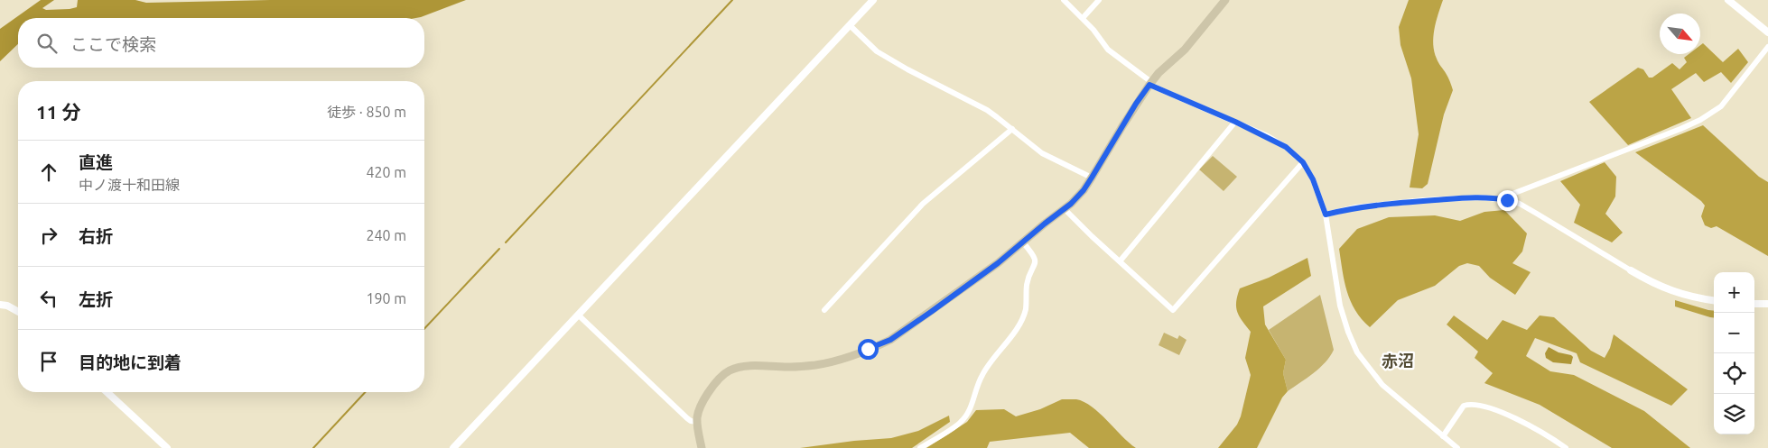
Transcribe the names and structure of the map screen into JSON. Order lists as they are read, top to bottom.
{
  "districts": ["赤沼"],
  "north": "bottom right",
  "page": {
    "search": "ここで検索",
    "heading": ["11 分", "徒歩 · 850 m"],
    "list": [
      ["直進", "中ノ渡十和田線", "420 m"],
      ["右折", "240 m"],
      ["左折", "190 m"],
      "目的地に到着"
    ],
    "map_buttons": ["+", "−"]
  }
}
